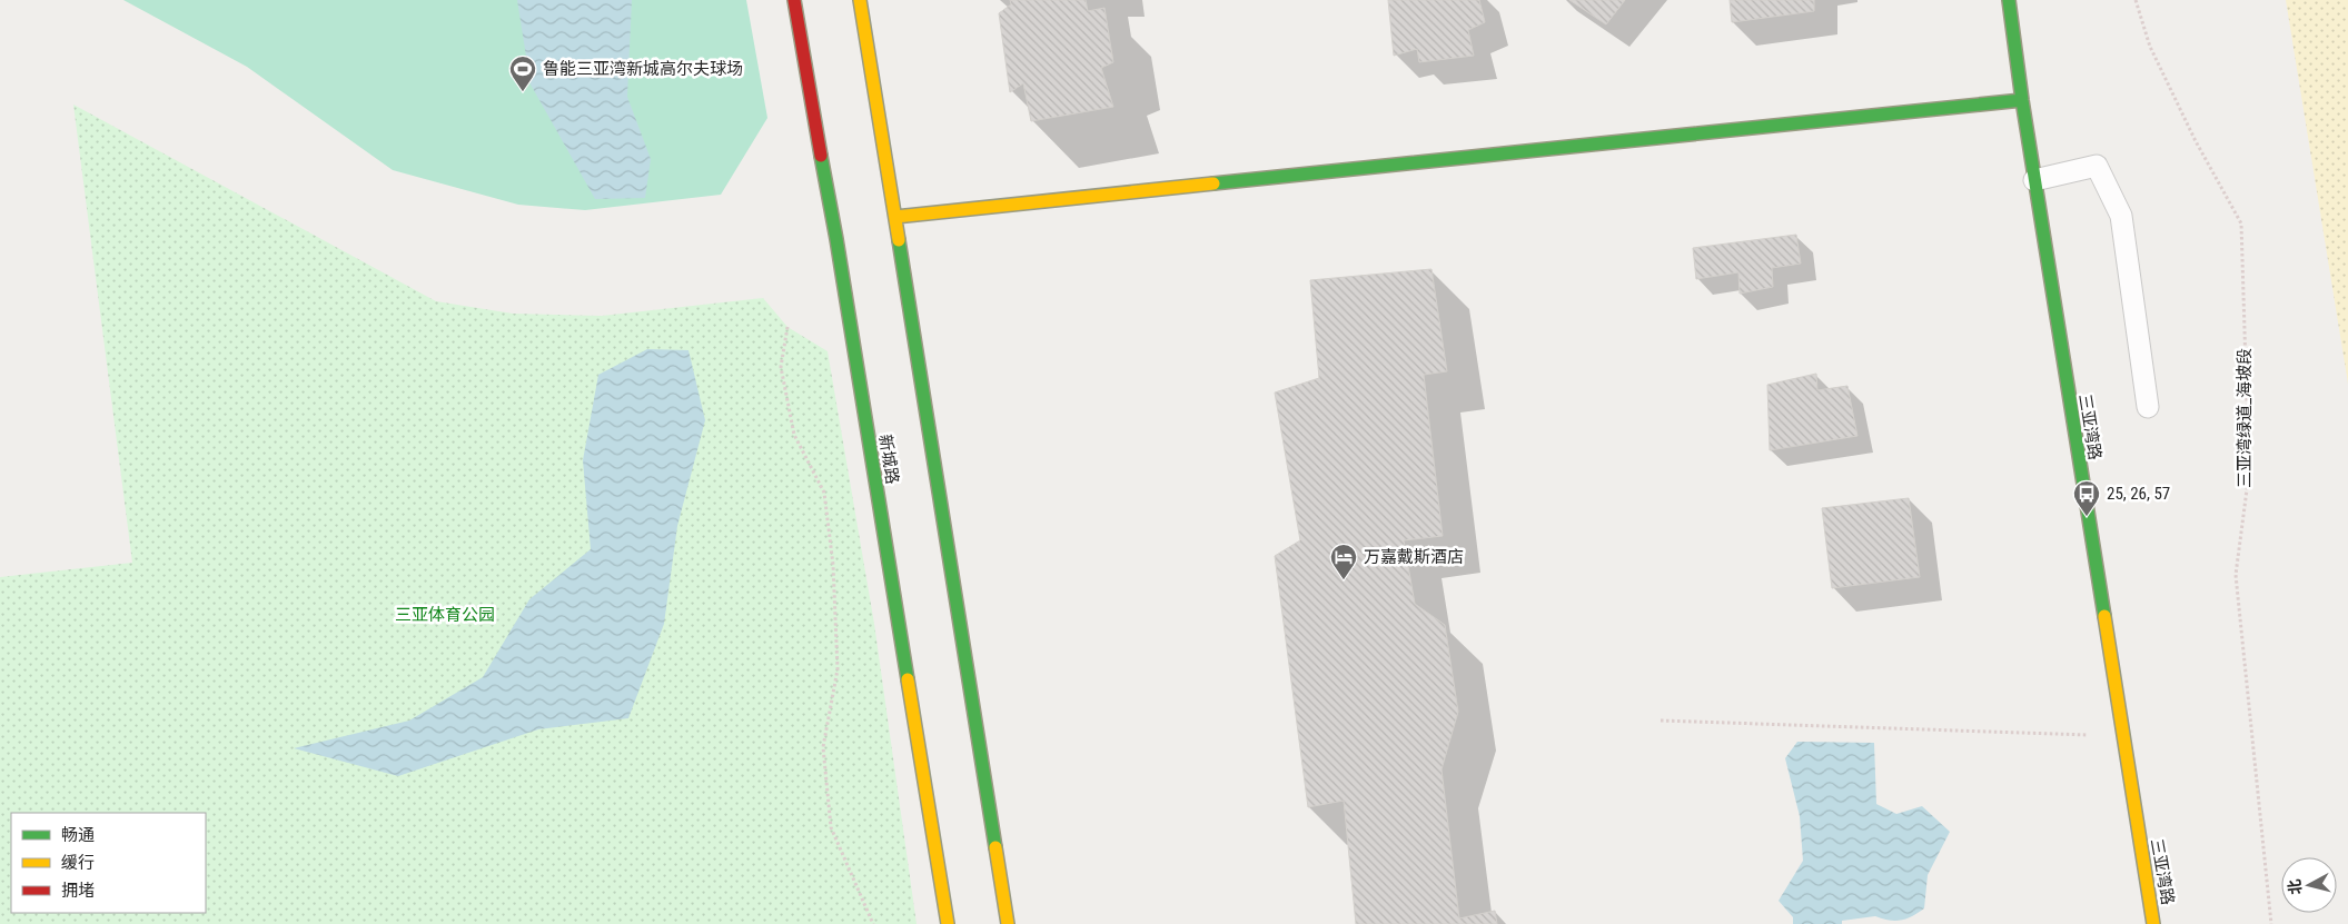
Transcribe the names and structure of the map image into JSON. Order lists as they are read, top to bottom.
{
  "streets": {
    "main road": ["三亚湾路", "新城路"],
    "path": ["三亚湾绿道_海坡段"]
  },
  "parks": ["三亚体育公园"],
  "places": {
    "sports": ["鲁能三亚湾新城高尔夫球场"],
    "bus stop": ["25, 26, 57"],
    "hotel": ["万嘉戴斯酒店"]
  },
  "legend": ["畅通", "缓行", "拥堵"],
  "north": "left"
}
